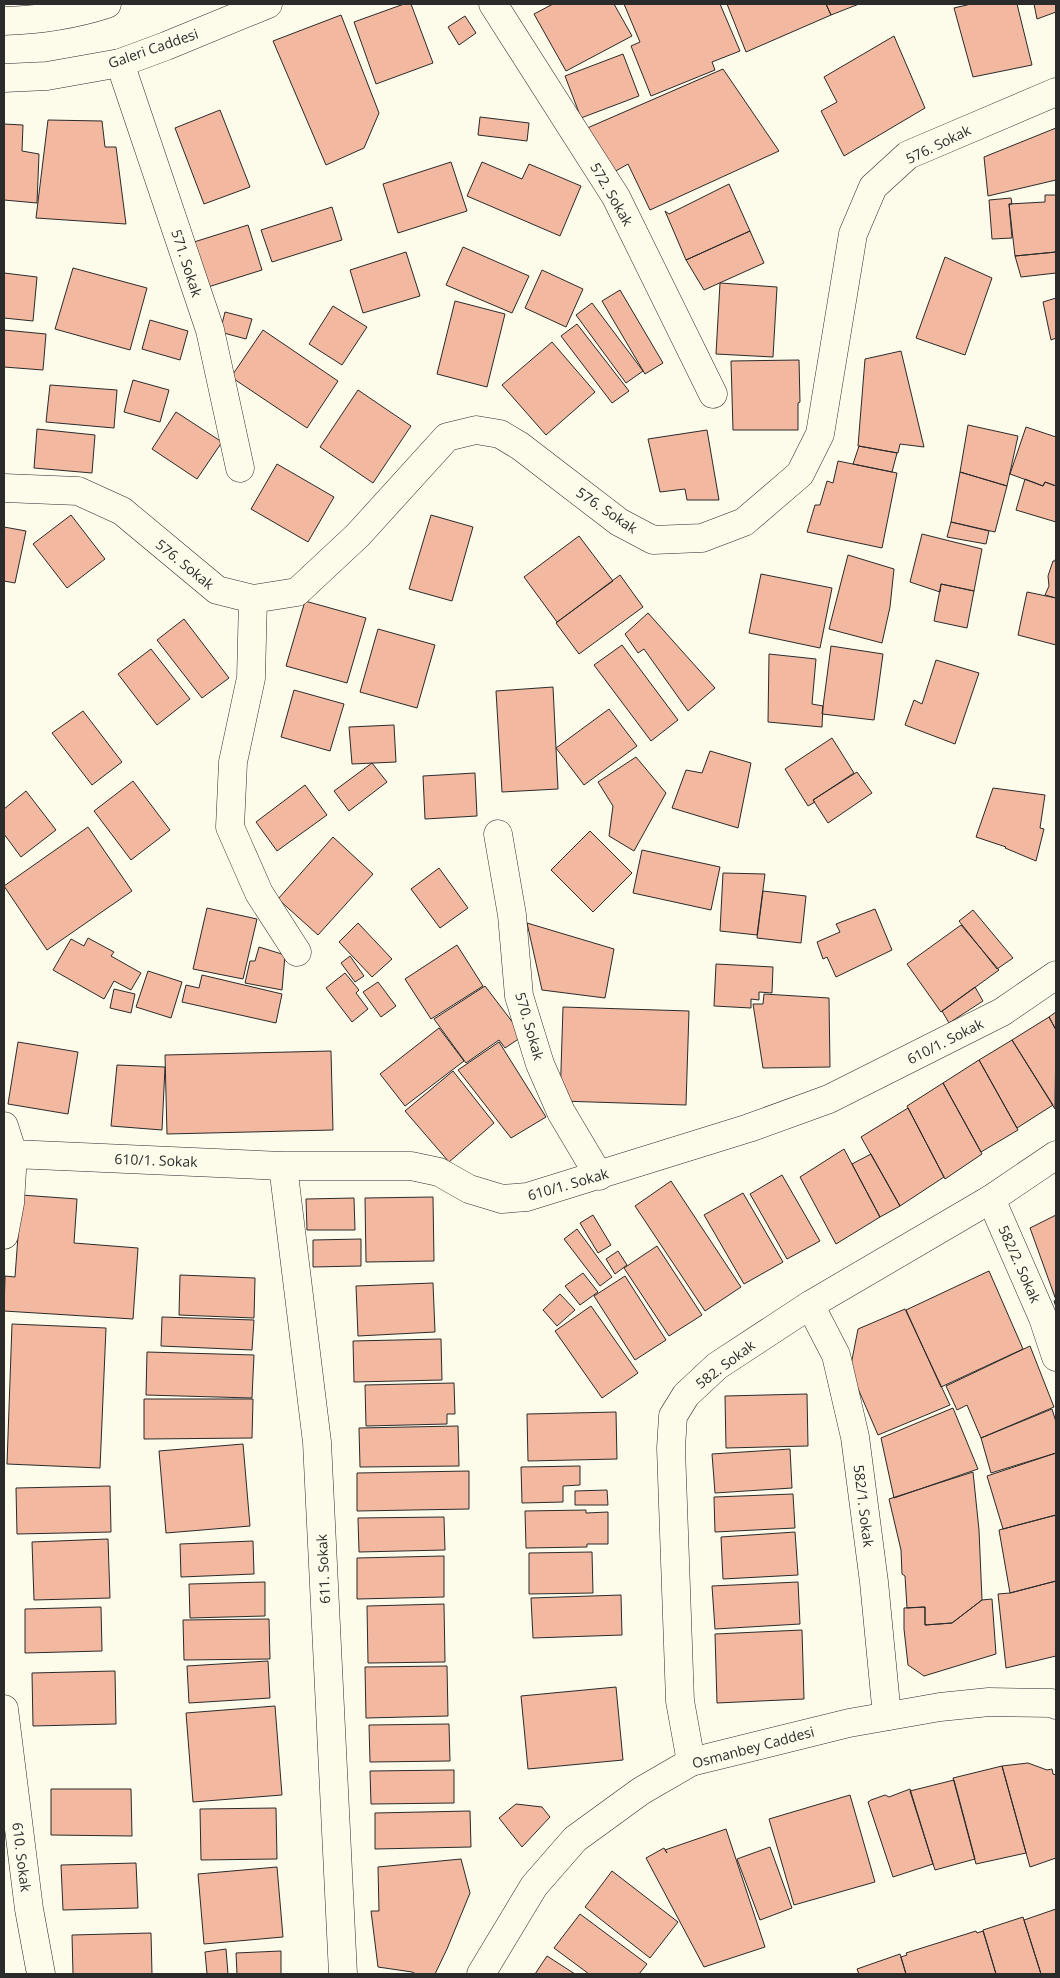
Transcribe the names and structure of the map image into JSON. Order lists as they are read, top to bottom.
{
  "streets": {
    "street": [
      "Galeri Caddesi",
      "576. Sokak",
      "572. Sokak",
      "571. Sokak",
      "570. Sokak",
      "610/1. Sokak",
      "582/2. Sokak",
      "582. Sokak",
      "582/1. Sokak",
      "611. Sokak",
      "Osmanbey Caddesi",
      "610. Sokak"
    ]
  },
  "crossings": [
    ["Galeri Caddesi", "571. Sokak"],
    ["570. Sokak", "610/1. Sokak"],
    ["610/1. Sokak", "611. Sokak"],
    ["582/2. Sokak", "582. Sokak"],
    ["582. Sokak", "582/1. Sokak"],
    ["582. Sokak", "Osmanbey Caddesi"],
    ["582/1. Sokak", "Osmanbey Caddesi"]
  ]
}
